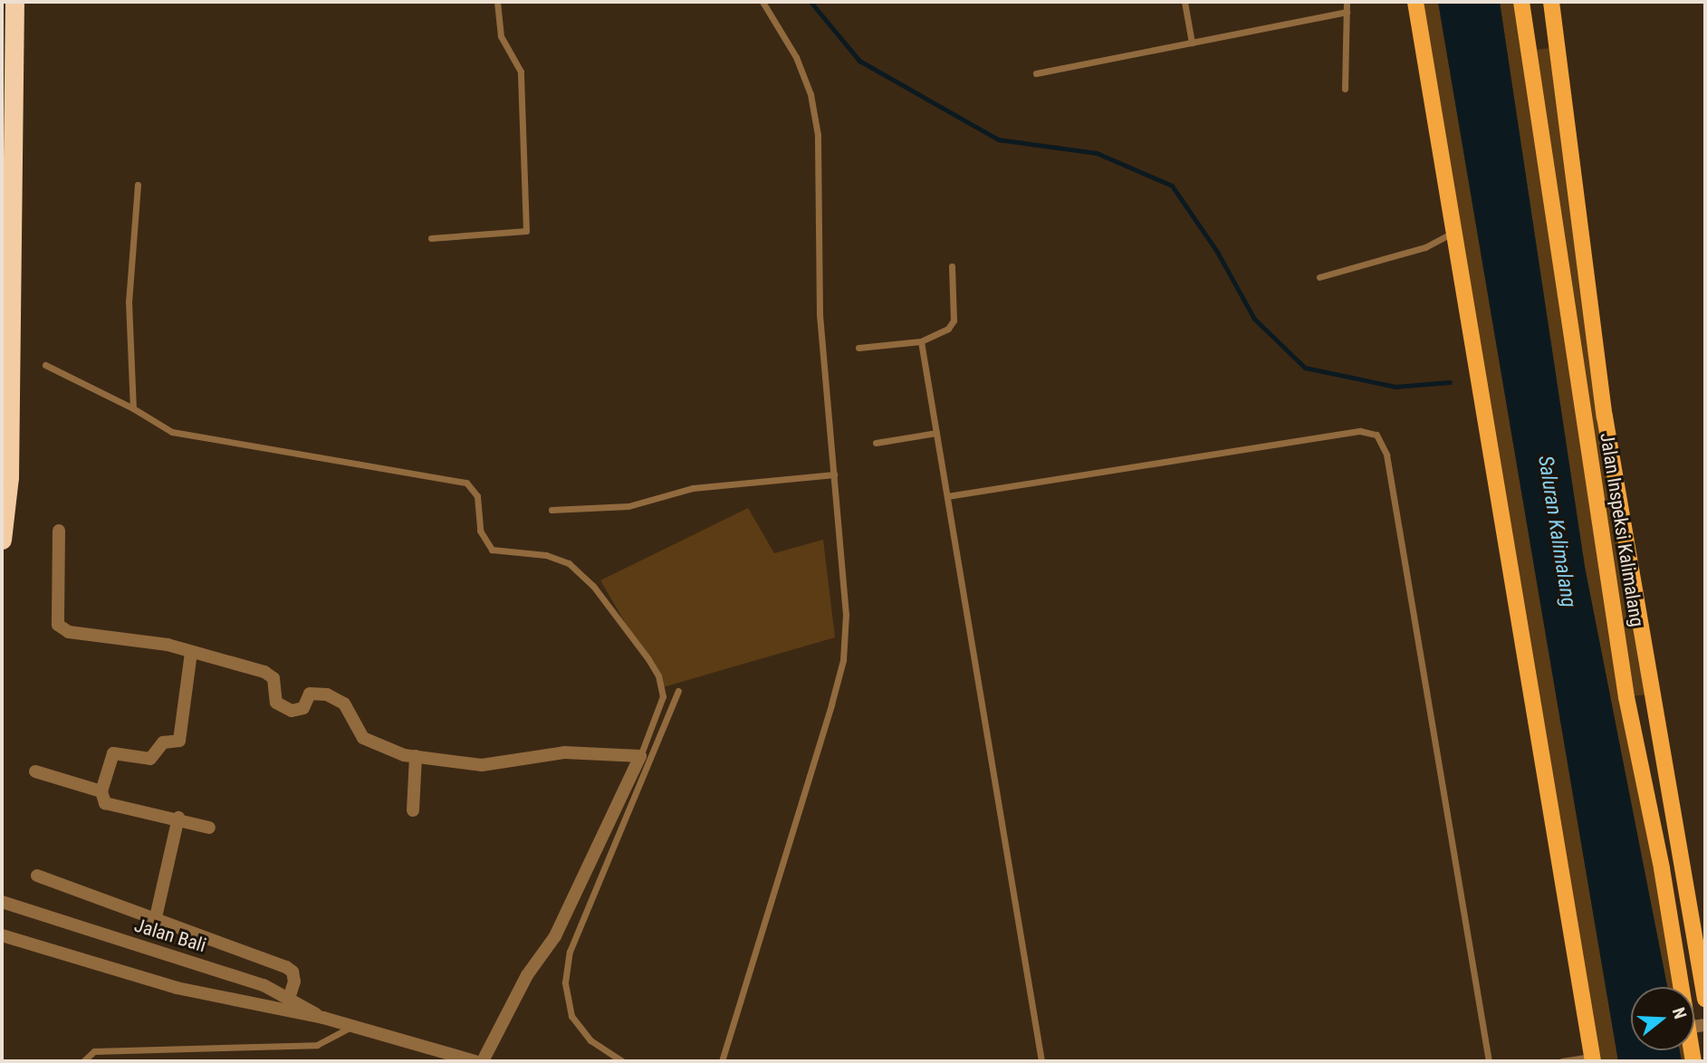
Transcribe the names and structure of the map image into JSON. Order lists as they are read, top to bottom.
{
  "streets": {
    "main road": ["Jalan Inspeksi Kalimalang"],
    "street": ["Jalan Bali"]
  },
  "water": ["Saluran Kalimalang"],
  "north": "right"
}
